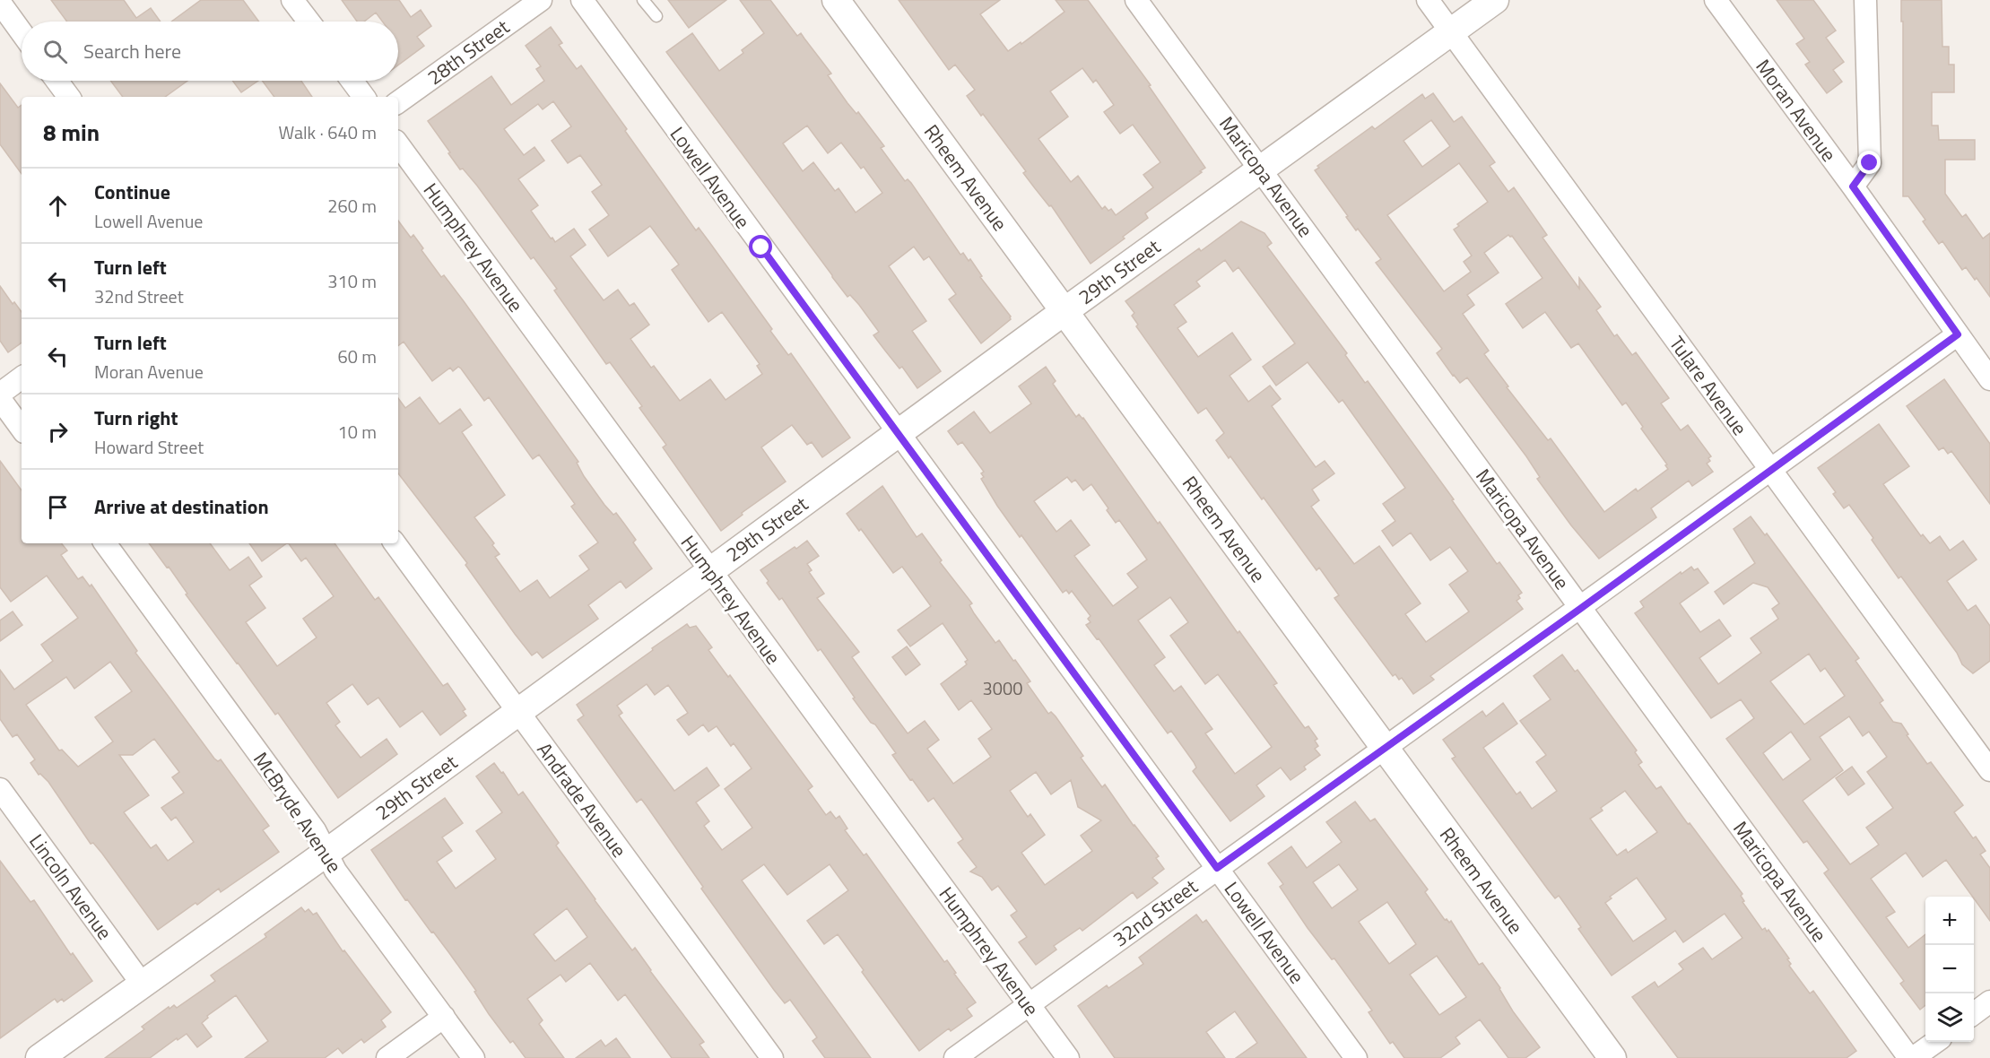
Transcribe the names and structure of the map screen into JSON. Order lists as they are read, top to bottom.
{
  "streets": {
    "street": [
      "28th Street",
      "Moran Avenue",
      "Maricopa Avenue",
      "Lowell Avenue",
      "Rheem Avenue",
      "Humphrey Avenue",
      "29th Street",
      "Tulare Avenue",
      "Andrade Avenue",
      "McBryde Avenue",
      "Lincoln Avenue",
      "32nd Street"
    ]
  },
  "crossings": [
    ["Moran Avenue", "32nd Street"],
    ["Maricopa Avenue", "29th Street"],
    ["Maricopa Avenue", "32nd Street"],
    ["Lowell Avenue", "29th Street"],
    ["Lowell Avenue", "32nd Street"],
    ["Rheem Avenue", "29th Street"],
    ["Rheem Avenue", "32nd Street"],
    ["Humphrey Avenue", "29th Street"],
    ["Humphrey Avenue", "32nd Street"],
    ["29th Street", "Tulare Avenue"],
    ["29th Street", "Andrade Avenue"],
    ["29th Street", "McBryde Avenue"],
    ["29th Street", "Lincoln Avenue"],
    ["Tulare Avenue", "32nd Street"]
  ],
  "house_numbers": ["3000"],
  "page": {
    "search": "Search here",
    "heading": ["8 min", "Walk · 640 m"],
    "list": [
      ["Continue", "Lowell Avenue", "260 m"],
      ["Turn left", "32nd Street", "310 m"],
      ["Turn left", "Moran Avenue", "60 m"],
      ["Turn right", "Howard Street", "10 m"],
      "Arrive at destination"
    ],
    "map_buttons": ["+", "−"]
  }
}
